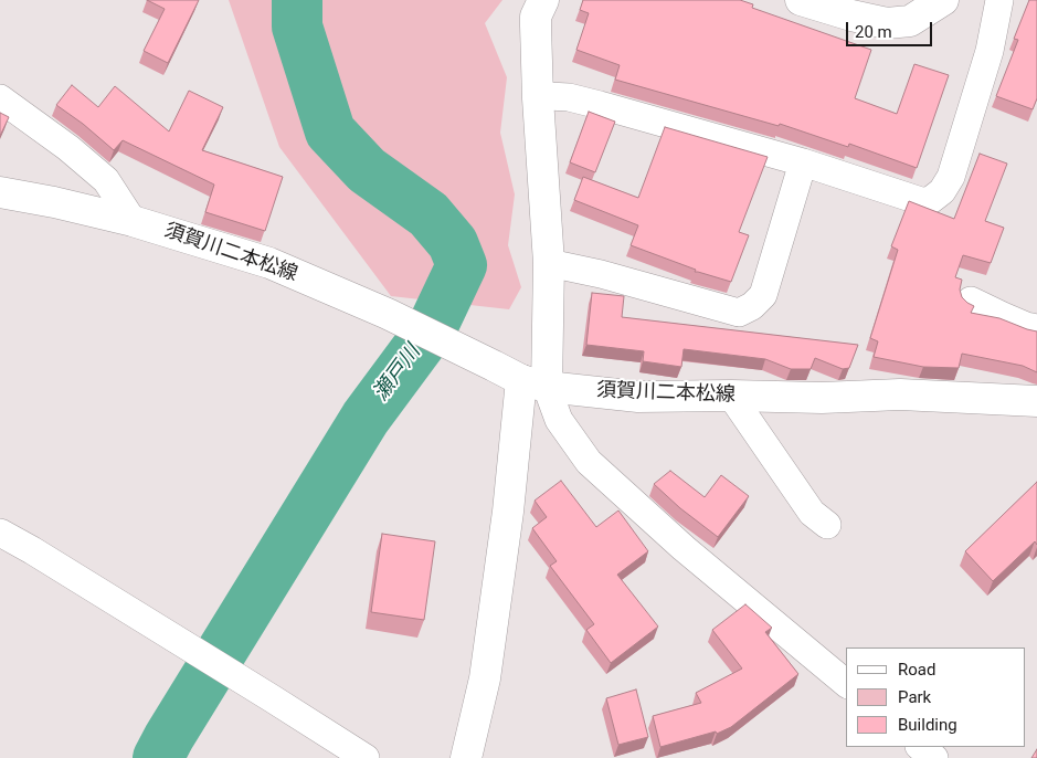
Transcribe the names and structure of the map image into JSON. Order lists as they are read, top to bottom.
{
  "streets": {
    "main road": ["須賀川二本松線"]
  },
  "water": ["瀬戸川"],
  "legend": ["Road", "Park", "Building"],
  "scale_bar": "20 m"
}
